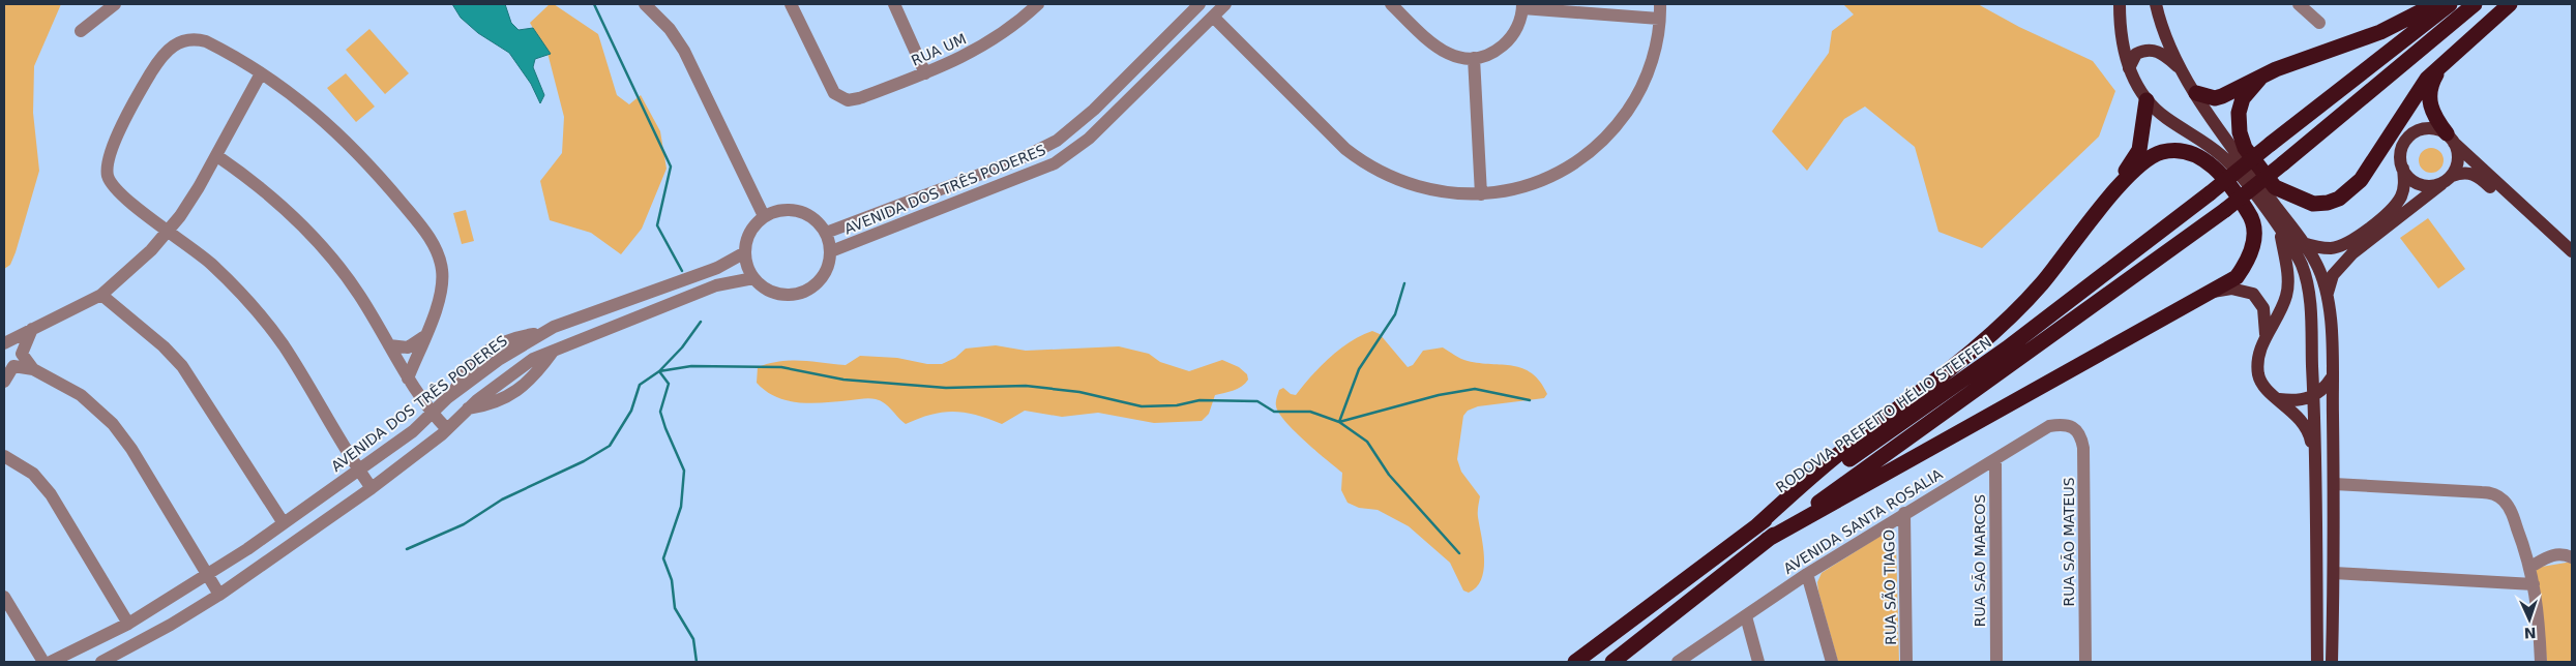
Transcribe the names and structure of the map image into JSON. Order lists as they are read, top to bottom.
{
  "streets": {
    "highway": ["RODOVIA PREFEITO HÉLIO STEFFEN"],
    "street": [
      "RUA UM",
      "AVENIDA DOS TRÊS PODERES",
      "AVENIDA SANTA ROSALIA",
      "RUA SÃO MATEUS",
      "RUA SÃO MARCOS",
      "RUA SÃO TIAGO"
    ]
  },
  "crossings": [
    ["AVENIDA SANTA ROSALIA", "RUA SÃO MATEUS"],
    ["AVENIDA SANTA ROSALIA", "RUA SÃO MARCOS"],
    ["AVENIDA SANTA ROSALIA", "RUA SÃO TIAGO"]
  ],
  "north": "bottom"
}
